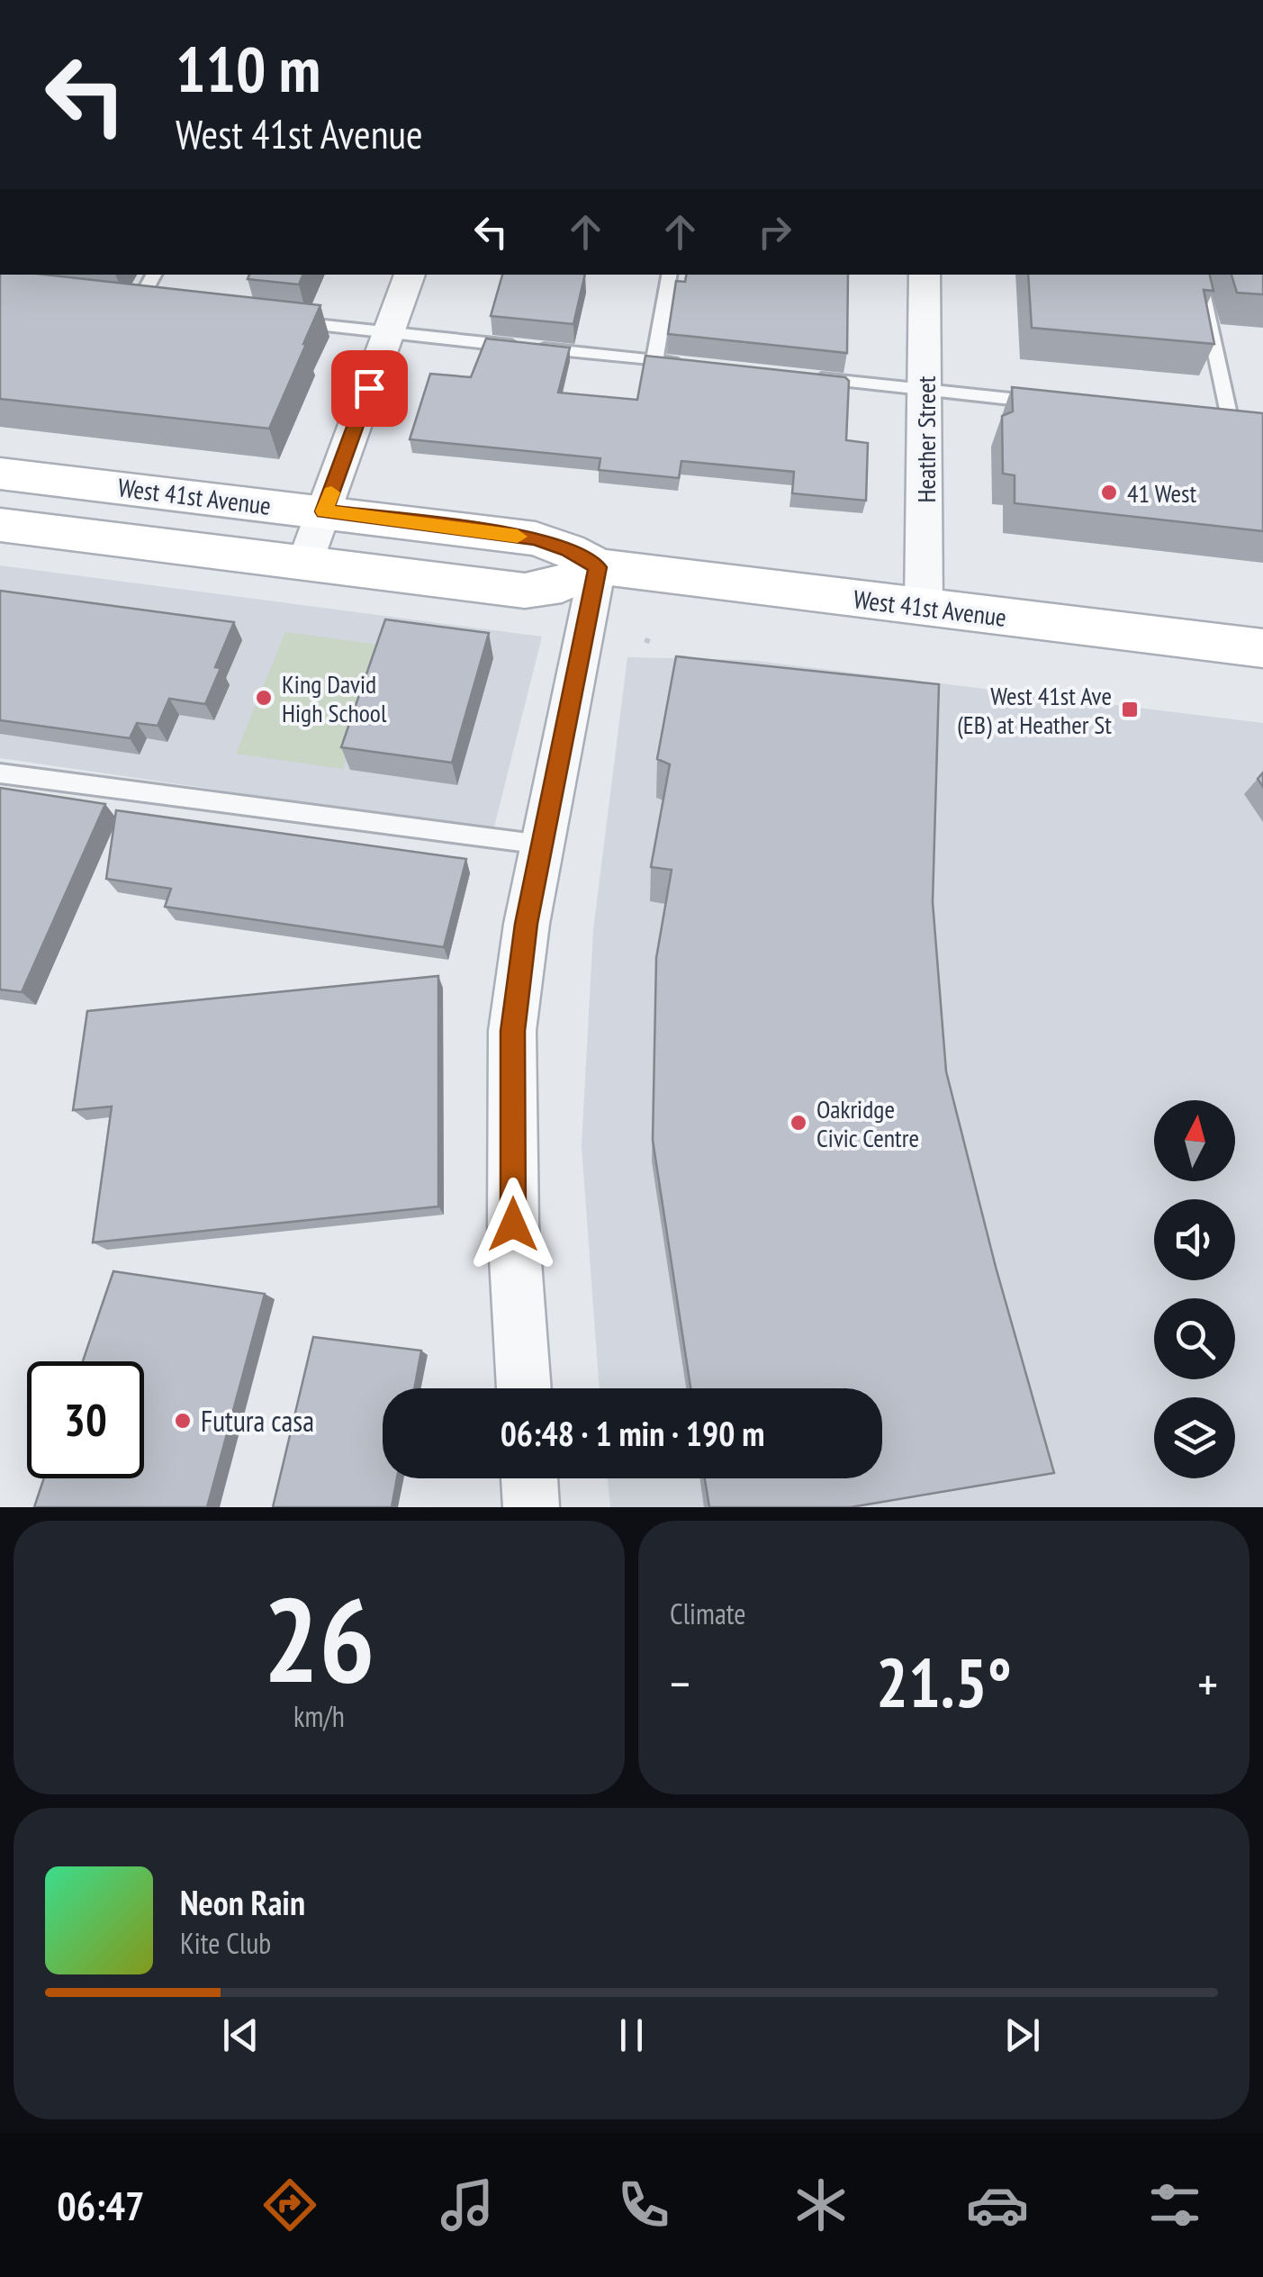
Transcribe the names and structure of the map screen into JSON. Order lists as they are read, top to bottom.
{
  "streets": {
    "main road": ["West 41st Avenue"],
    "street": ["Heather Street"]
  },
  "crossings": [
    ["Heather Street", "West 41st Avenue"]
  ],
  "places": {
    "other": [
      "41 West",
      "King David High School",
      "Oakridge Civic Centre",
      "Futura casa"
    ],
    "transit": ["West 41st Ave (EB) at Heather St"]
  },
  "north": "top",
  "page": {
    "turn": ["110 m", "West 41st Avenue"],
    "limit": "30",
    "trip": "06:48 · 1 min · 190 m",
    "tile": [
      ["26", "km/h"],
      "Climate"
    ],
    "heat": ["−", "21.5°", "+"],
    "song": ["Neon Rain", "Kite Club"],
    "tabs": "06:47"
  }
}
